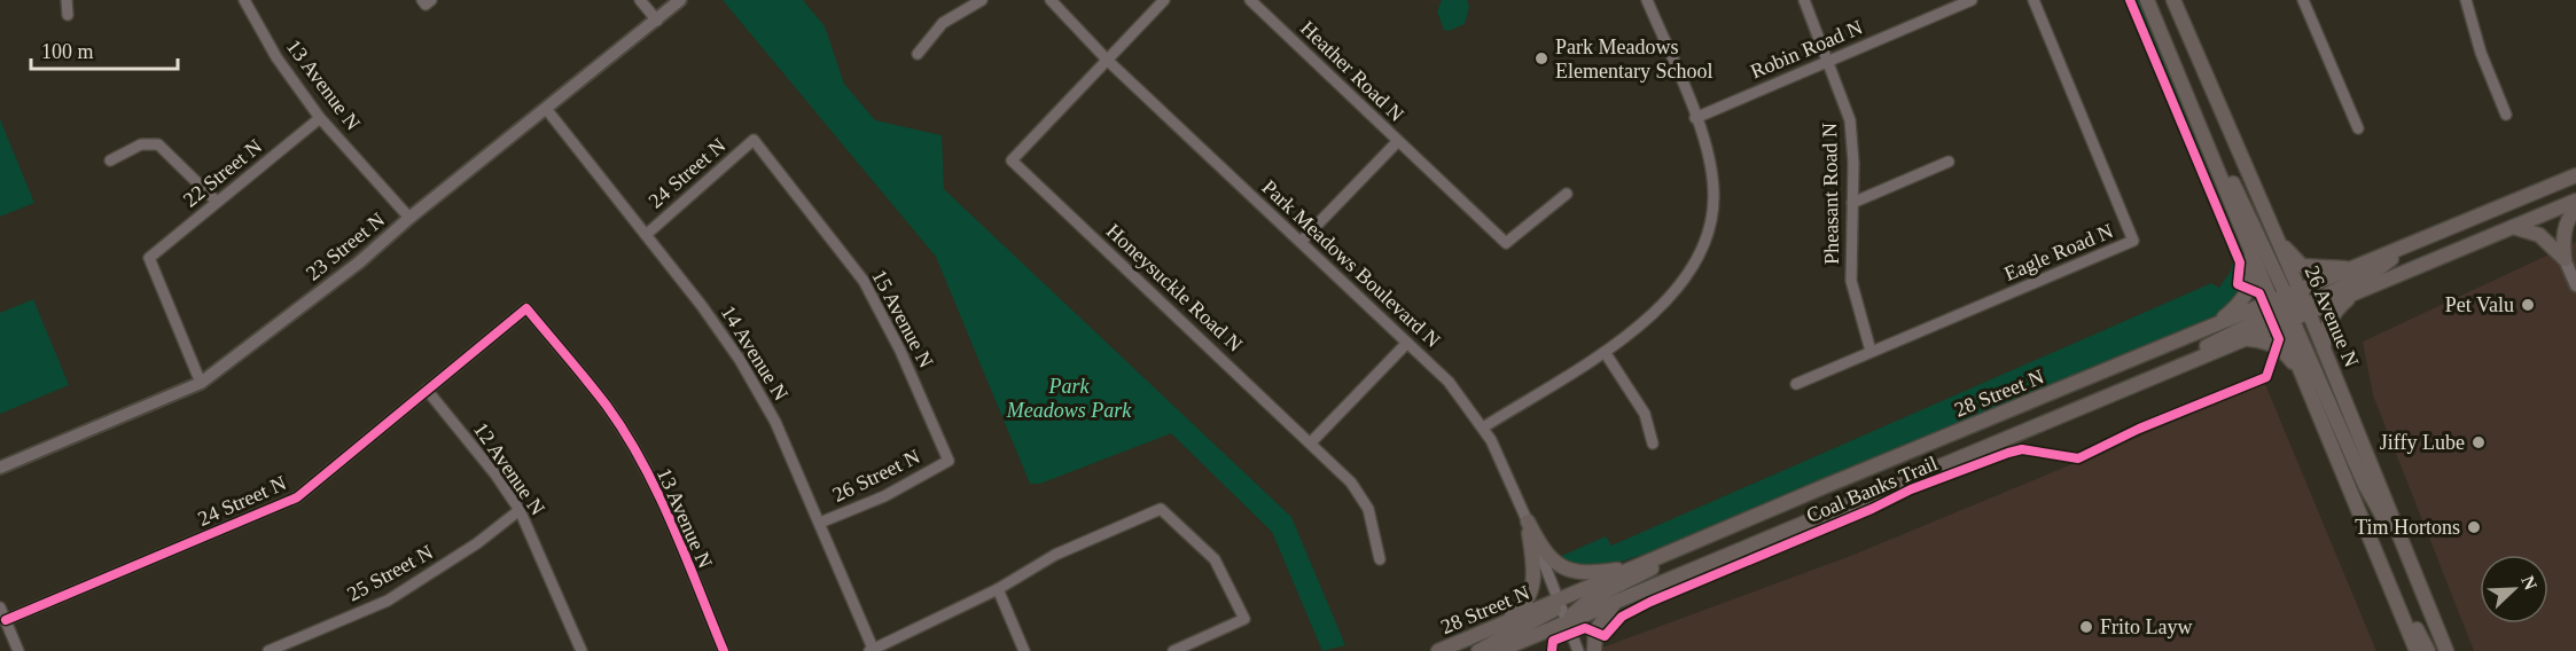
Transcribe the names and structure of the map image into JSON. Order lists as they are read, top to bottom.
{
  "streets": {
    "main road": ["26 Avenue N", "28 Street N"],
    "street": [
      "Robin Road N",
      "Heather Road N",
      "13 Avenue N",
      "22 Street N",
      "24 Street N",
      "Pheasant Road N",
      "23 Street N",
      "Eagle Road N",
      "Park Meadows Boulevard N",
      "Honeysuckle Road N",
      "15 Avenue N",
      "14 Avenue N",
      "12 Avenue N",
      "26 Street N",
      "25 Street N"
    ],
    "cycle path": ["Coal Banks Trail"]
  },
  "crossings": [
    ["Robin Road N", "Pheasant Road N"],
    ["13 Avenue N", "22 Street N"],
    ["13 Avenue N", "24 Street N"],
    ["13 Avenue N", "23 Street N"],
    ["22 Street N", "23 Street N"],
    ["24 Street N", "15 Avenue N"],
    ["24 Street N", "14 Avenue N"],
    ["24 Street N", "12 Avenue N"],
    ["Pheasant Road N", "Eagle Road N"],
    ["23 Street N", "14 Avenue N"],
    ["Park Meadows Boulevard N", "Honeysuckle Road N"],
    ["Park Meadows Boulevard N", "28 Street N"],
    ["26 Avenue N", "28 Street N"],
    ["15 Avenue N", "26 Street N"],
    ["14 Avenue N", "26 Street N"],
    ["12 Avenue N", "25 Street N"]
  ],
  "parks": ["Park Meadows Park"],
  "places": [
    "Park Meadows Elementary School",
    "Pet Valu",
    "Jiffy Lube",
    "Tim Hortons",
    "Frito Layw"
  ],
  "scale_bar": "100 m",
  "north": "top right"
}
